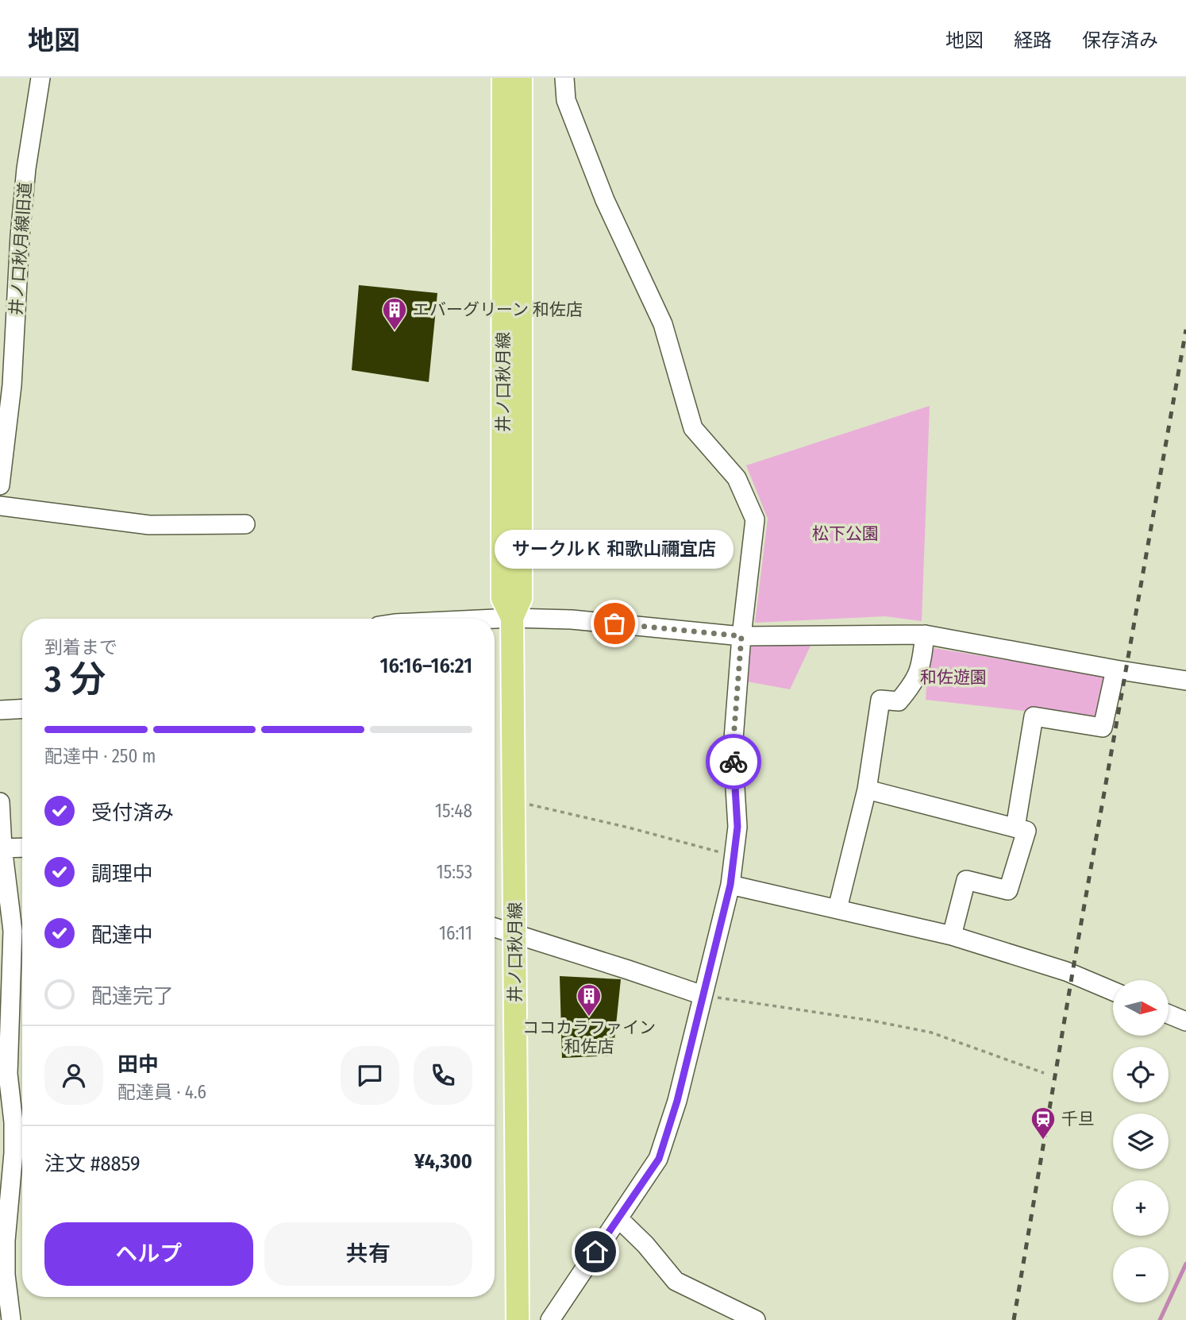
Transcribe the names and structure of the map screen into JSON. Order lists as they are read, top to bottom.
{
  "streets": {
    "main road": ["井ノ口秋月線"],
    "street": ["井ノ口秋月線旧道"]
  },
  "parks": ["松下公園", "和佐遊園"],
  "places": {
    "building": ["エバーグリーン 和佐店", "ココカラファイン 和佐店"],
    "other": ["サークルＫ 和歌山禰宜店"],
    "station": ["千旦"]
  },
  "north": "right",
  "page": {
    "header": "地図",
    "nav": ["地図", "経路", "保存済み"],
    "bubble": "サークルＫ 和歌山禰宜店",
    "heading": ["3 分", "到着まで", "16:16–16:21"],
    "panel": [
      "田中",
      "配達員 · 4.6",
      "注文 #8859",
      "¥4,300"
    ],
    "bar": "配達中 · 250 m",
    "list": [
      ["受付済み", "15:48"],
      ["調理中", "15:53"],
      ["配達中", "16:11"],
      "配達完了"
    ],
    "map_buttons": ["+", "−"],
    "buttons": ["ヘルプ", "共有"]
  }
}
